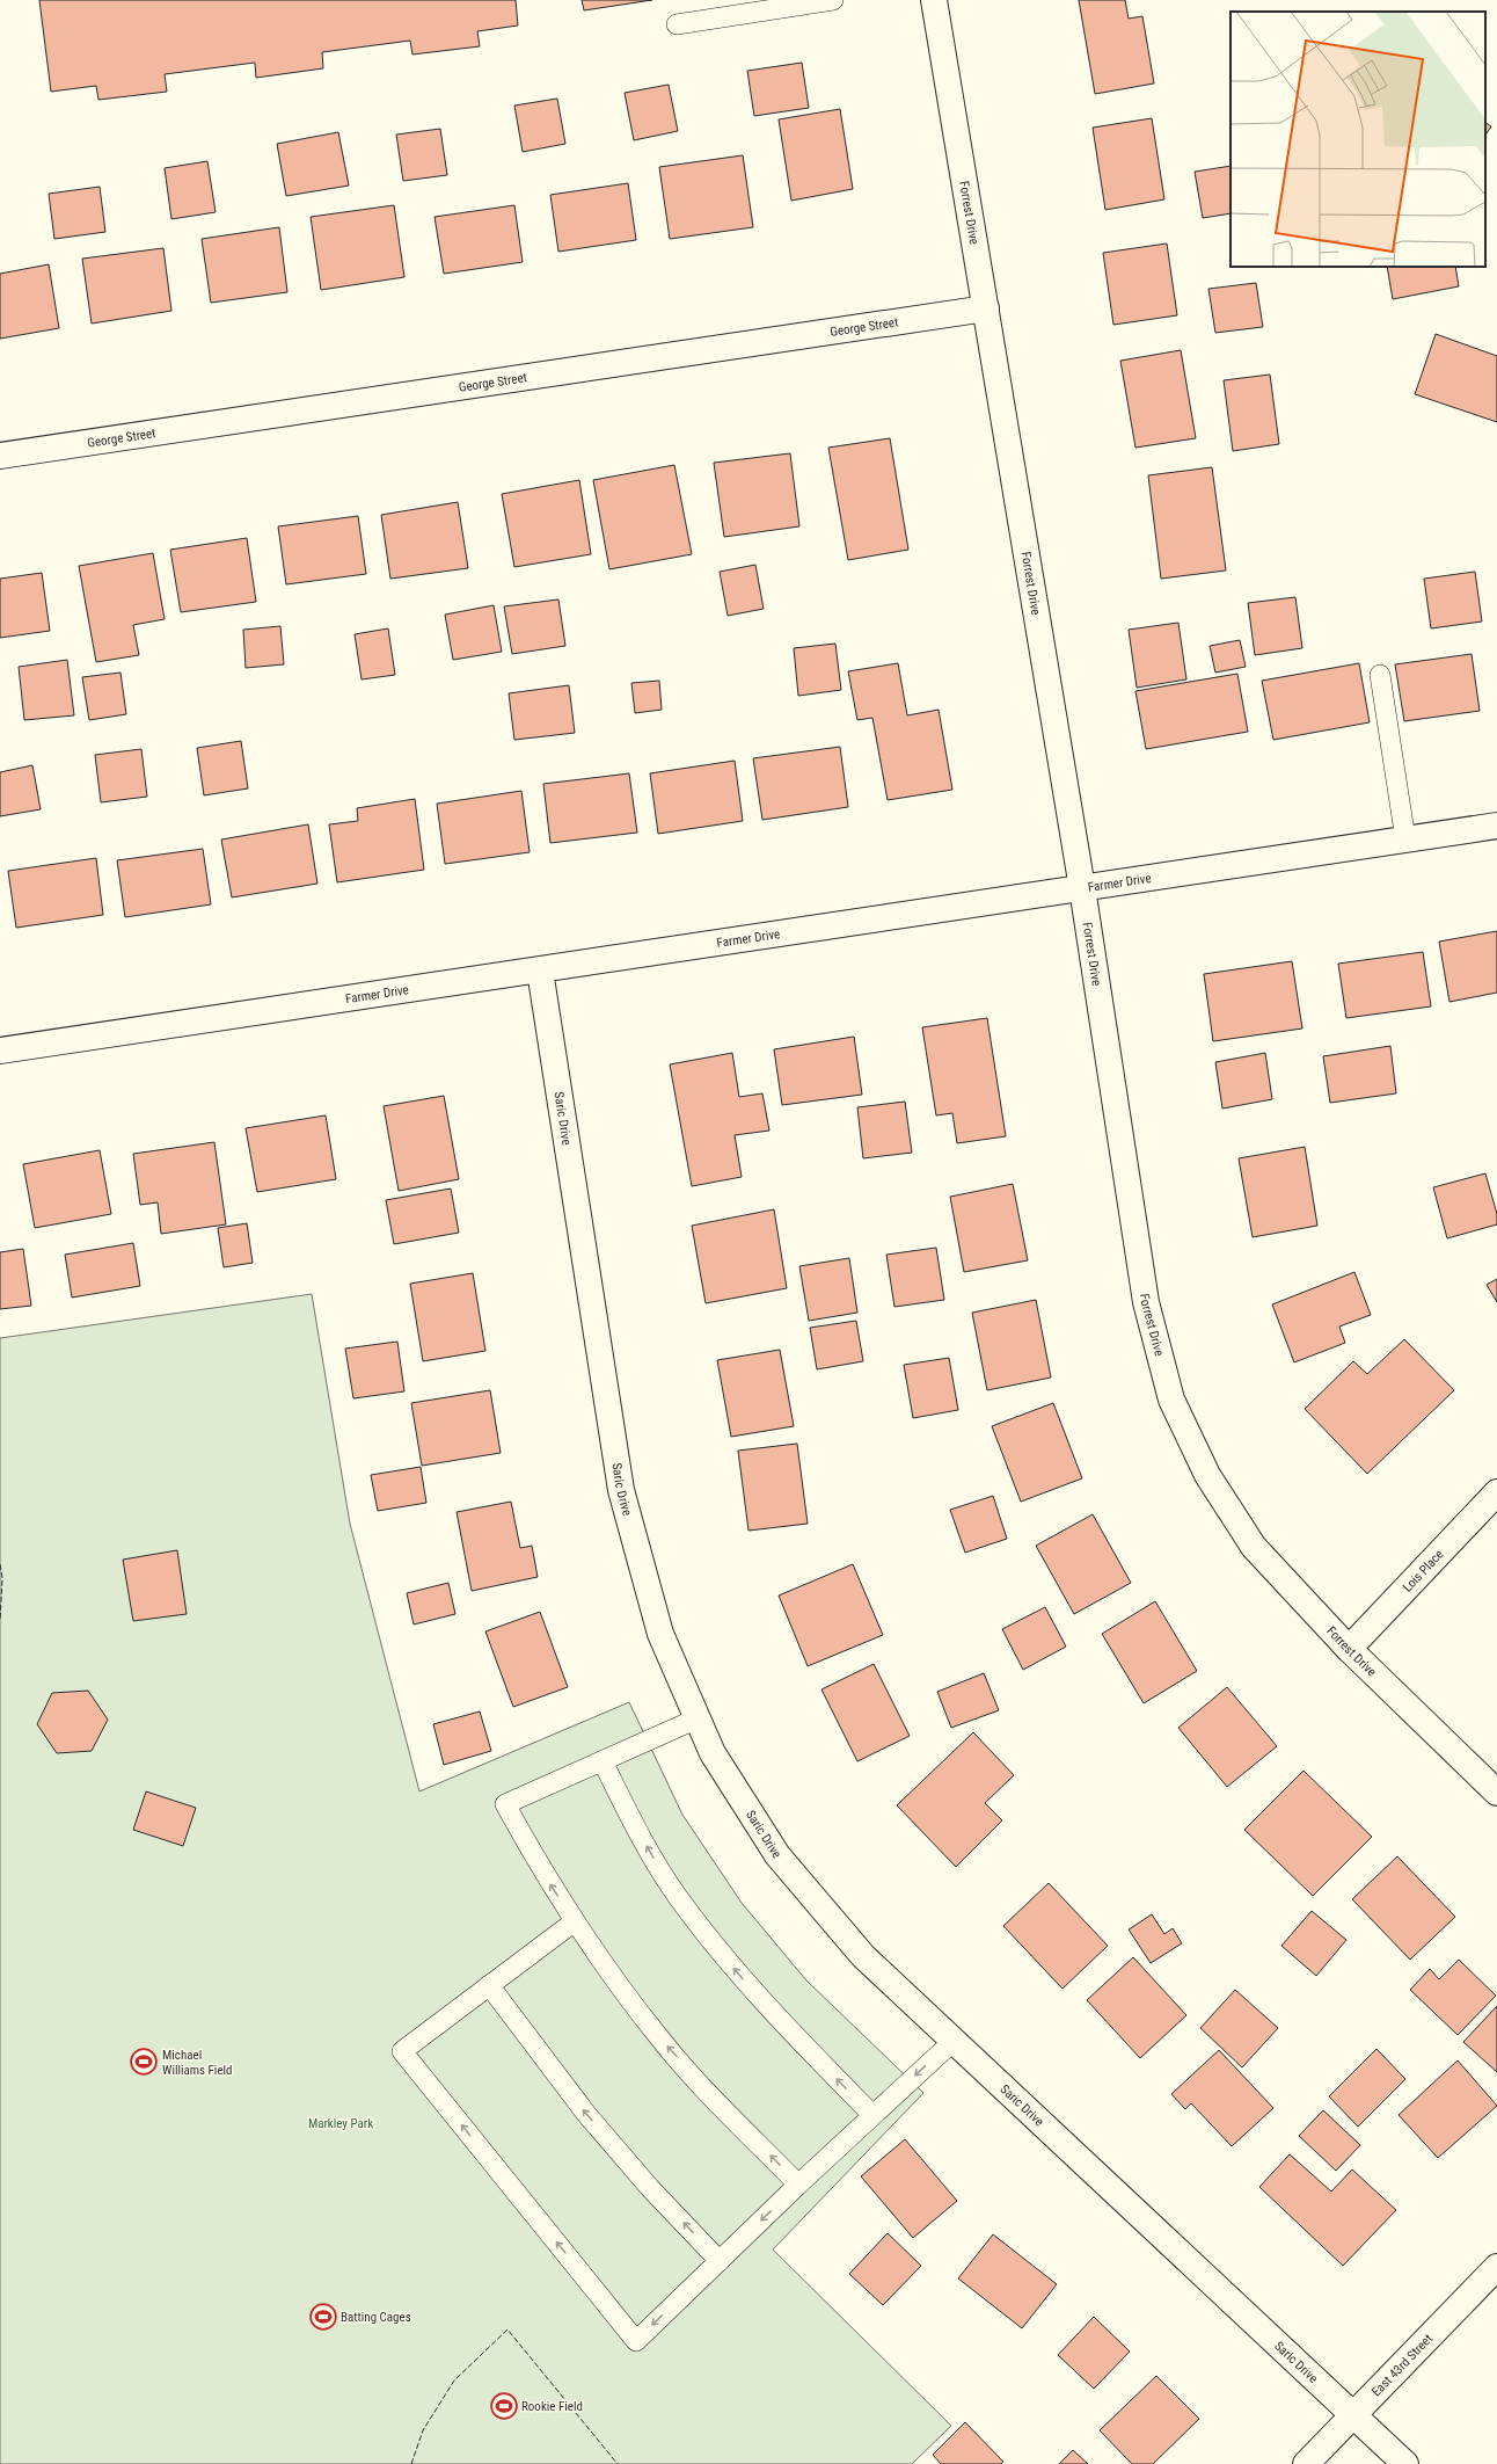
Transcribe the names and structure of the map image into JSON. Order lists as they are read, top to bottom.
{
  "streets": {
    "street": [
      "Forrest Drive",
      "George Street",
      "Farmer Drive",
      "Saric Drive",
      "Lois Place",
      "East 43rd Street"
    ]
  },
  "crossings": [
    ["Forrest Drive", "George Street"],
    ["Forrest Drive", "Farmer Drive"],
    ["Forrest Drive", "Lois Place"],
    ["Farmer Drive", "Saric Drive"],
    ["Saric Drive", "East 43rd Street"]
  ],
  "parks": ["Markley Park"],
  "places": {
    "sports": ["Michael Williams Field", "Batting Cages", "Rookie Field"]
  }
}
